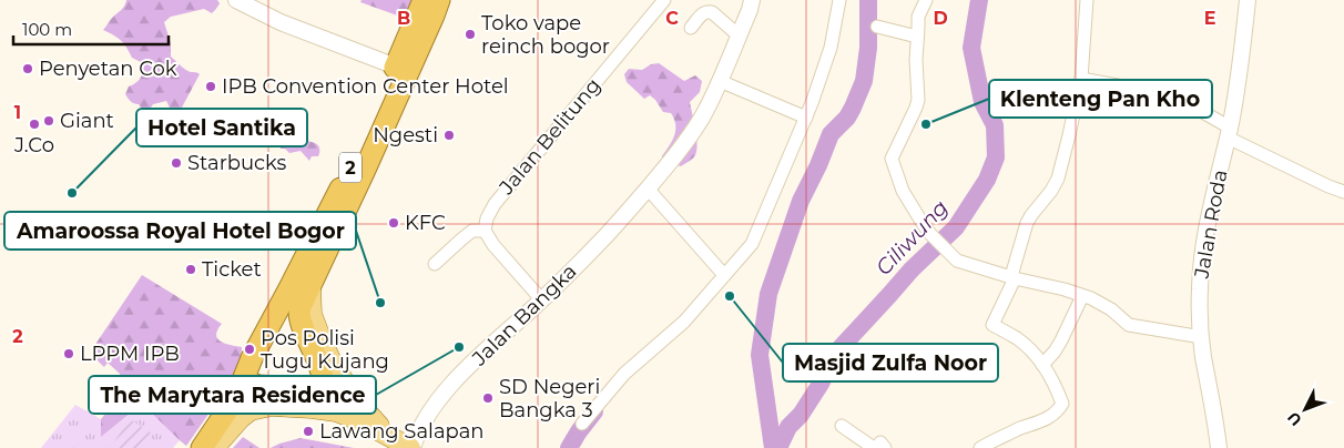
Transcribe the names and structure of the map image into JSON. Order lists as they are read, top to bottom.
{
  "streets": {
    "highway": ["2"],
    "street": ["Jalan Belitung", "Jalan Roda", "Jalan Bangka"]
  },
  "crossings": [
    ["2", "Jalan Bangka"]
  ],
  "water": ["Ciliwung"],
  "places": [
    "Toko vape reinch bogor",
    "Penyetan Cok",
    "IPB Convention Center Hotel",
    "Giant",
    "J.Co",
    "Klenteng Pan Kho",
    "Ngesti",
    "Starbucks",
    "Hotel Santika",
    "KFC",
    "Ticket",
    "Masjid Zulfa Noor",
    "Amaroossa Royal Hotel Bogor",
    "The Marytara Residence",
    "Pos Polisi Tugu Kujang",
    "LPPM IPB",
    "SD Negeri Bangka 3",
    "Lawang Salapan"
  ],
  "scale_bar": "100 m",
  "north": "bottom left",
  "grid": {
    "columns": [
      "B",
      "C",
      "D",
      "E"
    ],
    "rows": ["1", "2"]
  }
}
